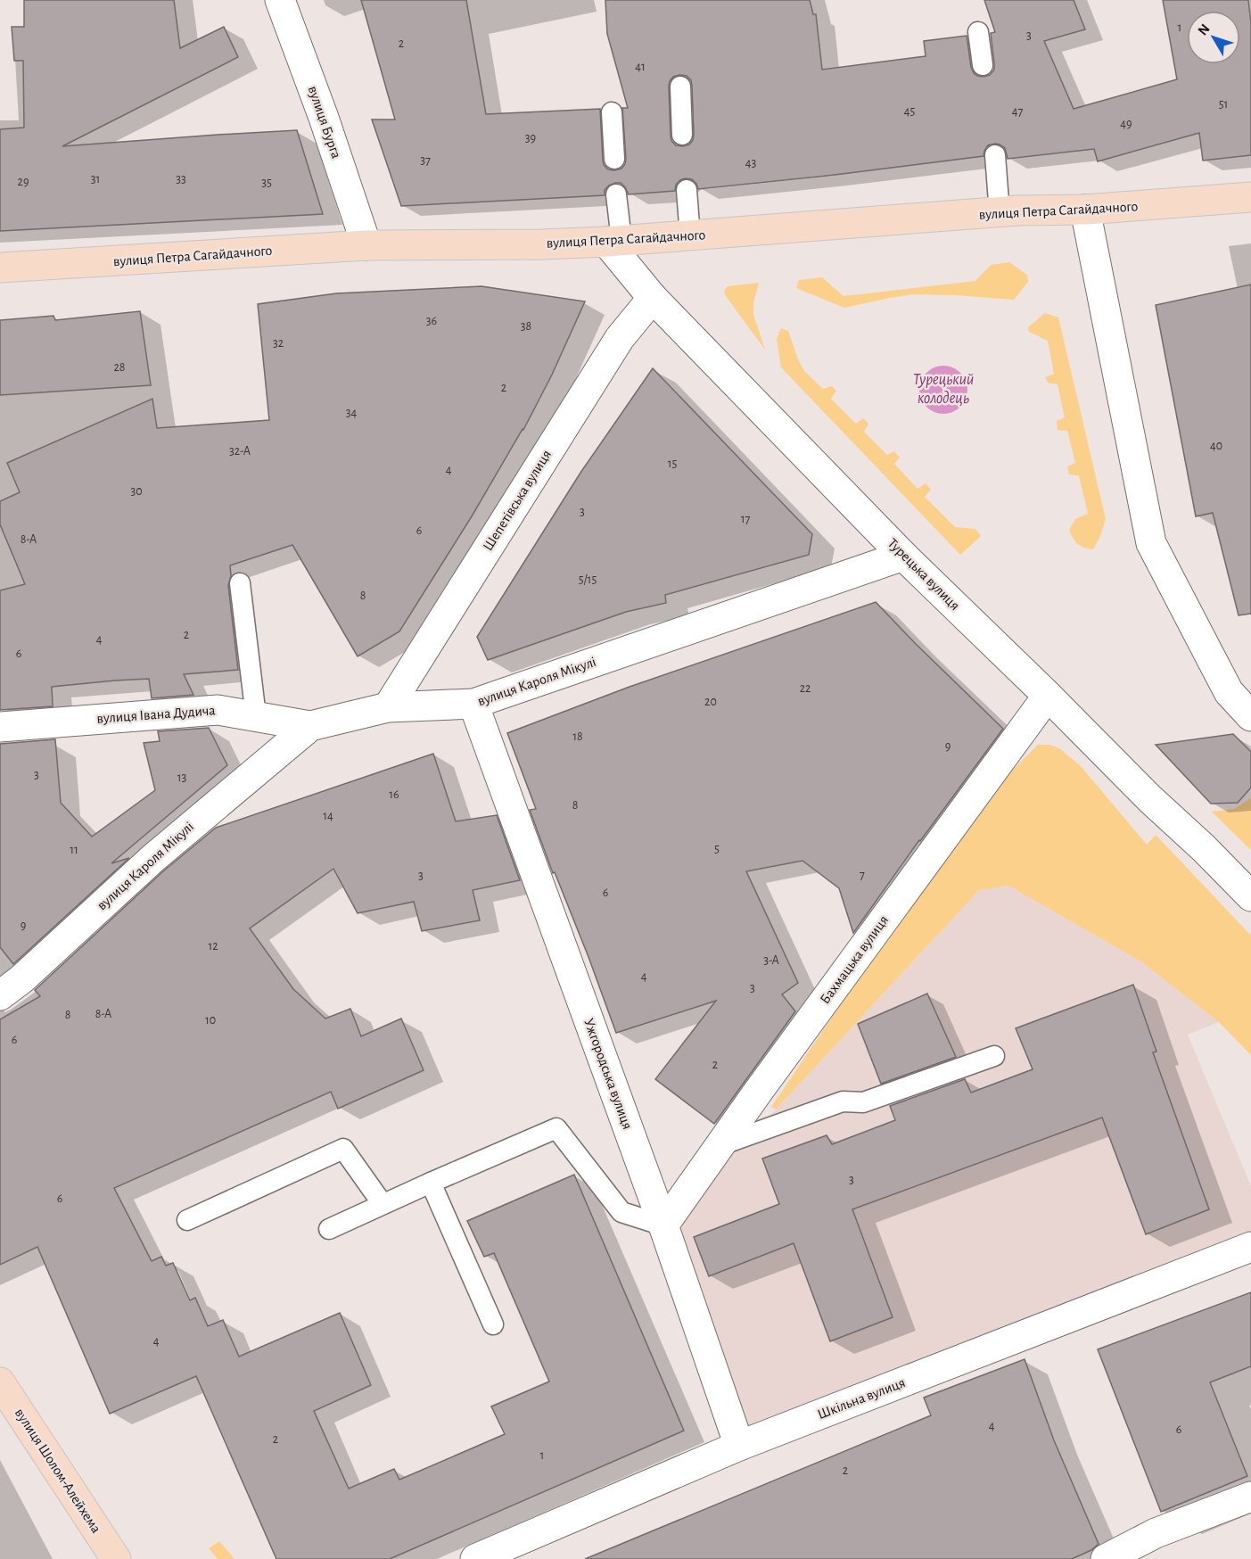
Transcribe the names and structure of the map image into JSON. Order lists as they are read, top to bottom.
{
  "streets": {
    "main road": ["вулиця Петра Сагайдачного", "вулиця Шолом-Алейхема"],
    "street": [
      "вулиця Бурга",
      "Шепетівська вулиця",
      "Турецька вулиця",
      "вулиця Кароля Мікулі",
      "вулиця Івана Дудича",
      "Бахмацька вулиця",
      "Ужгородська вулиця",
      "Шкільна вулиця"
    ]
  },
  "crossings": [
    ["вулиця Бурга", "вулиця Петра Сагайдачного"],
    ["вулиця Петра Сагайдачного", "Турецька вулиця"],
    ["Шепетівська вулиця", "Турецька вулиця"],
    ["Шепетівська вулиця", "вулиця Кароля Мікулі"],
    ["Турецька вулиця", "вулиця Кароля Мікулі"],
    ["Турецька вулиця", "Бахмацька вулиця"],
    ["вулиця Кароля Мікулі", "вулиця Івана Дудича"],
    ["вулиця Кароля Мікулі", "Ужгородська вулиця"],
    ["Бахмацька вулиця", "Ужгородська вулиця"],
    ["Ужгородська вулиця", "Шкільна вулиця"]
  ],
  "water": ["Турецький колодець"],
  "house_numbers": [
    "1",
    "3",
    "2",
    "41",
    "51",
    "45",
    "47",
    "49",
    "39",
    "37",
    "43",
    "31",
    "33",
    "29",
    "35",
    "36",
    "38",
    "32",
    "28",
    "2",
    "34",
    "40",
    "32-А",
    "15",
    "4",
    "30",
    "3",
    "17",
    "6",
    "8-А",
    "5/15",
    "8",
    "2",
    "4",
    "6",
    "22",
    "20",
    "18",
    "9",
    "3",
    "13",
    "16",
    "8",
    "14",
    "5",
    "11",
    "7",
    "3",
    "6",
    "9",
    "12",
    "3-А",
    "4",
    "3",
    "8-А",
    "8",
    "10",
    "6",
    "2",
    "3",
    "6",
    "4",
    "4",
    "6",
    "2",
    "1",
    "2"
  ],
  "north": "top left"
}
